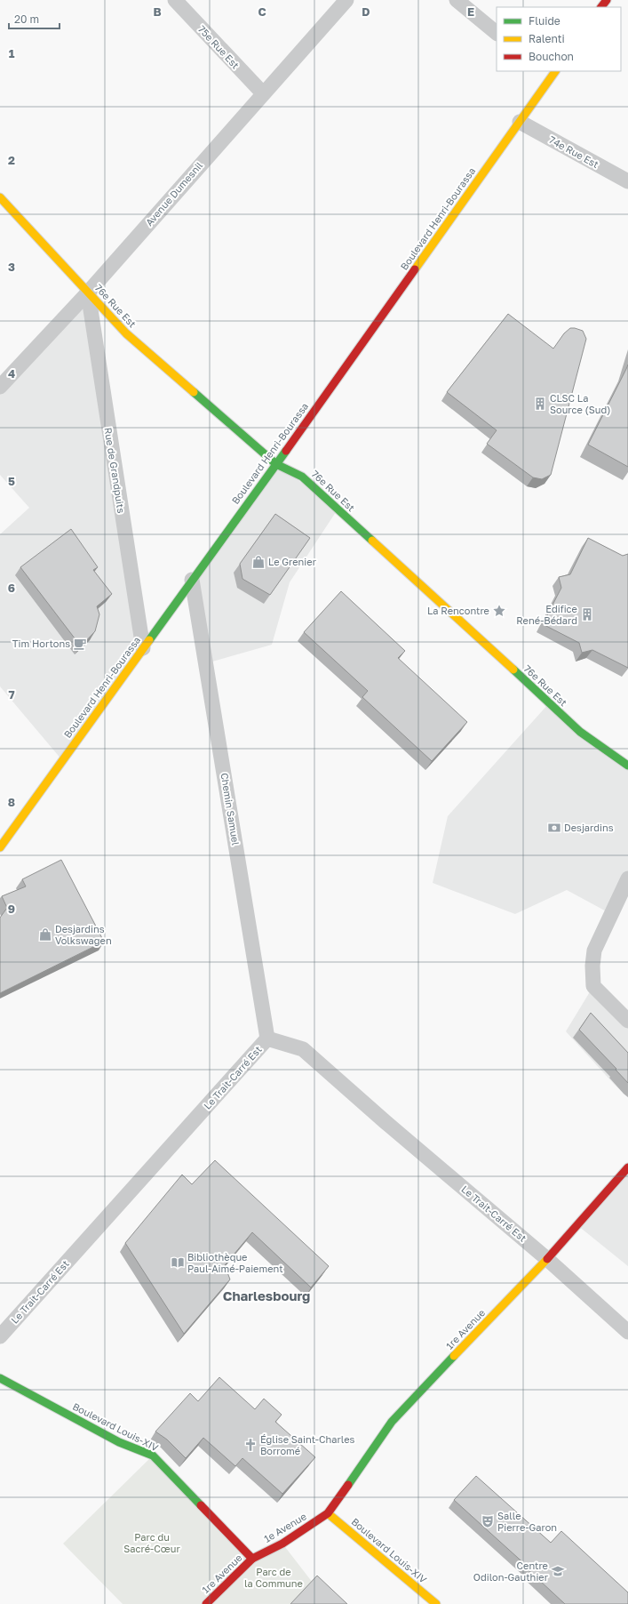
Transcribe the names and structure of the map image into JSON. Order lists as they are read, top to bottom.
{
  "streets": {
    "main road": [
      "Boulevard Henri-Bourassa",
      "76e Rue Est",
      "1re Avenue",
      "Boulevard Louis-XIV",
      "1e Avenue"
    ],
    "street": [
      "75e Rue Est",
      "74e Rue Est",
      "Avenue Dumesnil",
      "Rue de Grandpuits",
      "Chemin Samuel",
      "Le Trait-Carré Est"
    ]
  },
  "crossings": [
    ["75e Rue Est", "Avenue Dumesnil"],
    ["74e Rue Est", "Boulevard Henri-Bourassa"],
    ["Avenue Dumesnil", "76e Rue Est"],
    ["Avenue Dumesnil", "Rue de Grandpuits"],
    ["Boulevard Henri-Bourassa", "76e Rue Est"],
    ["Boulevard Henri-Bourassa", "Rue de Grandpuits"],
    ["Boulevard Henri-Bourassa", "Chemin Samuel"],
    ["76e Rue Est", "Rue de Grandpuits"],
    ["Chemin Samuel", "Le Trait-Carré Est"],
    ["Le Trait-Carré Est", "1re Avenue"],
    ["1re Avenue", "Boulevard Louis-XIV"],
    ["1re Avenue", "1e Avenue"],
    ["Boulevard Louis-XIV", "1e Avenue"]
  ],
  "districts": ["Charlesbourg"],
  "parks": ["Parc du Sacré-Cœur", "Parc de la Commune"],
  "places": {
    "building": ["CLSC La Source (Sud)", "Edifice René-Bédard"],
    "shop": ["Le Grenier", "Desjardins Volkswagen"],
    "place": ["La Rencontre"],
    "cafe": ["Tim Hortons"],
    "bank": ["Desjardins"],
    "library": ["Bibliothèque Paul-Aimé-Paiement"],
    "church": ["Église Saint-Charles Borromé"],
    "theatre": ["Salle Pierre-Garon"],
    "school or university": ["Centre Odilon-Gauthier"]
  },
  "legend": ["Fluide", "Ralenti", "Bouchon"],
  "scale_bar": "20 m",
  "grid": {
    "columns": [
      "B",
      "C",
      "D",
      "E"
    ],
    "rows": [
      "1",
      "2",
      "3",
      "4",
      "5",
      "6",
      "7",
      "8",
      "9"
    ]
  }
}
